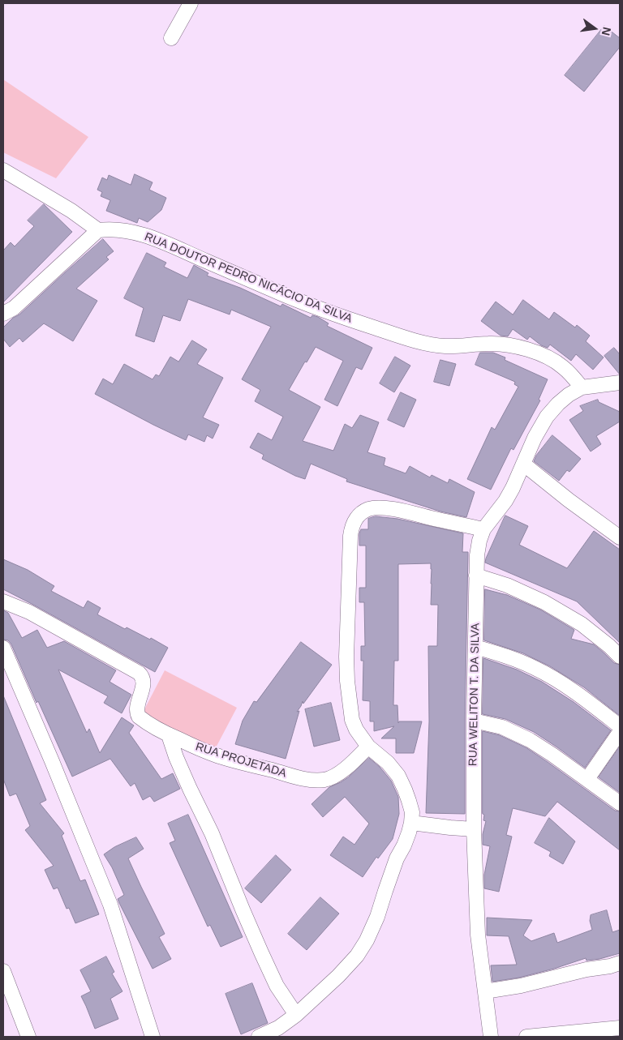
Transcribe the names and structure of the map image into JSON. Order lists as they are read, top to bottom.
{
  "streets": {
    "street": ["RUA DOUTOR PEDRO NICÁCIO DA SILVA", "RUA WELITON T. DA SILVA", "RUA PROJETADA"]
  },
  "crossings": [
    ["RUA DOUTOR PEDRO NICÁCIO DA SILVA", "RUA WELITON T. DA SILVA"]
  ],
  "north": "right"
}
